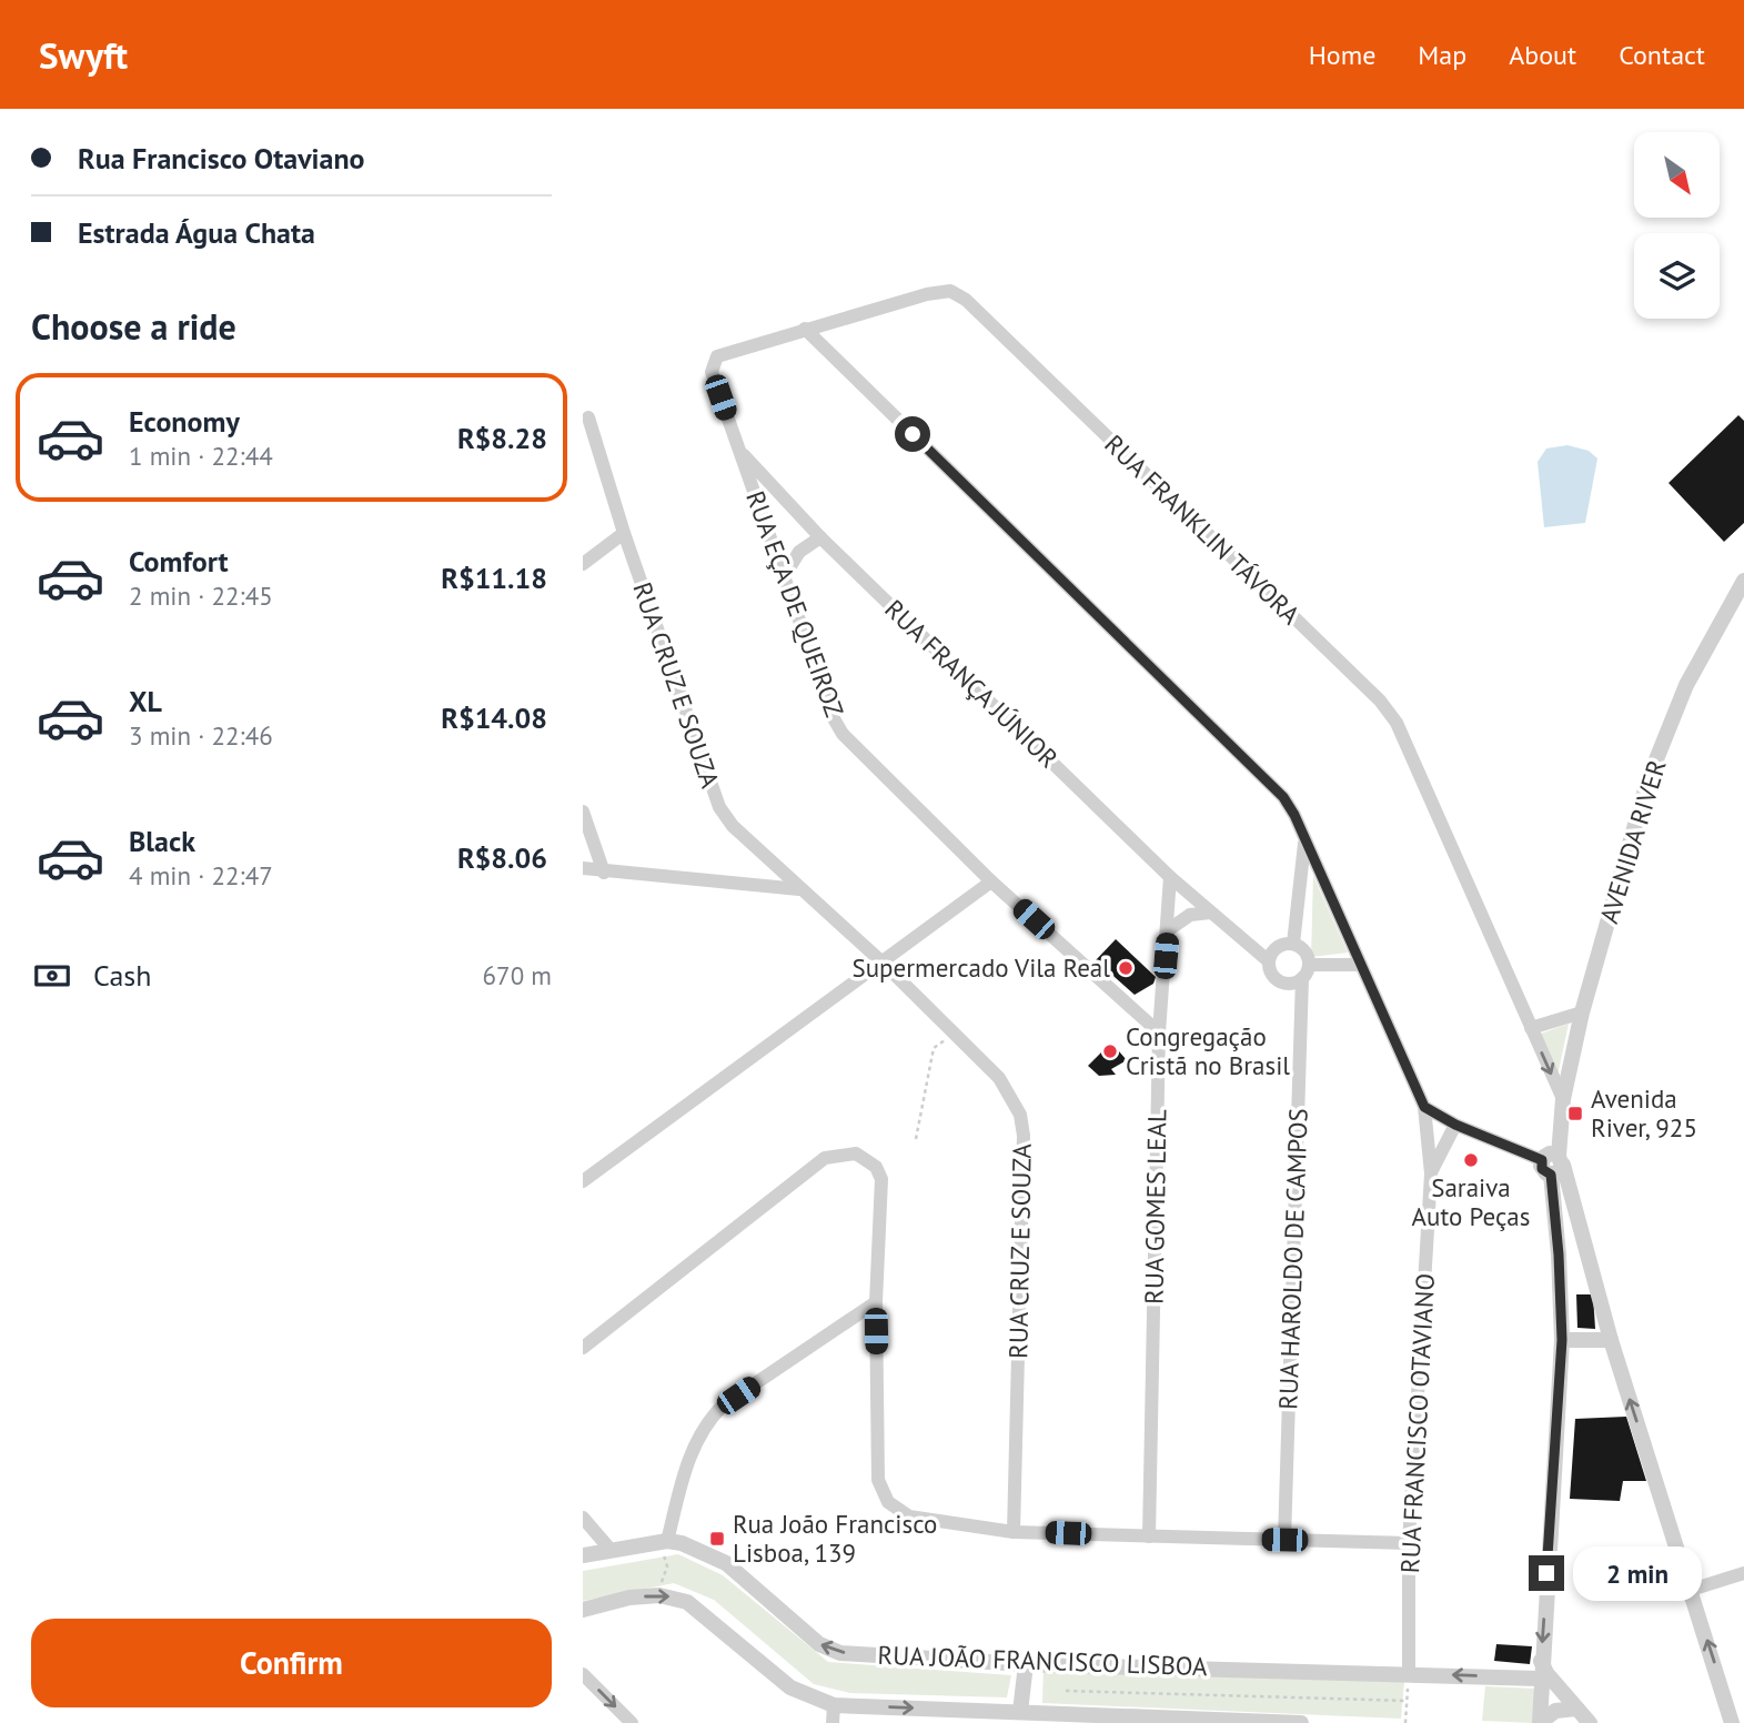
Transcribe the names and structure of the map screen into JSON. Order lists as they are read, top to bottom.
{
  "streets": {
    "street": [
      "RUA FRANKLIN TÁVORA",
      "RUA EÇA DE QUEIROZ",
      "RUA FRANÇA JÚNIOR",
      "RUA CRUZ E SOUZA",
      "AVENIDA RIVER",
      "RUA GOMES LEAL",
      "RUA HAROLDO DE CAMPOS",
      "RUA FRANCISCO OTAVIANO",
      "RUA JOÃO FRANCISCO LISBOA"
    ]
  },
  "crossings": [
    ["RUA FRANKLIN TÁVORA", "RUA EÇA DE QUEIROZ"],
    ["RUA FRANKLIN TÁVORA", "AVENIDA RIVER"],
    ["RUA FRANKLIN TÁVORA", "RUA FRANCISCO OTAVIANO"],
    ["RUA EÇA DE QUEIROZ", "RUA FRANÇA JÚNIOR"],
    ["RUA EÇA DE QUEIROZ", "RUA GOMES LEAL"],
    ["RUA FRANÇA JÚNIOR", "RUA GOMES LEAL"],
    ["RUA FRANÇA JÚNIOR", "RUA HAROLDO DE CAMPOS"],
    ["RUA FRANCISCO OTAVIANO", "RUA JOÃO FRANCISCO LISBOA"]
  ],
  "places": {
    "other": ["Supermercado Vila Real", "Congregação Cristã no Brasil", "Saraiva Auto Peças"],
    "transit": ["Avenida River, 925", "Rua João Francisco Lisboa, 139"]
  },
  "north": "bottom right",
  "page": {
    "header": "Swyft",
    "nav": [
      "Home",
      "Map",
      "About",
      "Contact"
    ],
    "banner": ["Rua Francisco Otaviano", "Estrada Água Chata"],
    "heading": "Choose a ride",
    "list": [
      {
        "name": "Economy",
        "note": "1 min · 22:44",
        "value": "R$8.28"
      },
      {
        "name": "Comfort",
        "note": "2 min · 22:45",
        "value": "R$11.18"
      },
      {
        "name": "XL",
        "note": "3 min · 22:46",
        "value": "R$14.08"
      },
      {
        "name": "Black",
        "note": "4 min · 22:47",
        "value": "R$8.06"
      }
    ],
    "pay": ["Cash", "670 m"],
    "bubble": "2 min",
    "buttons": "Confirm"
  }
}
